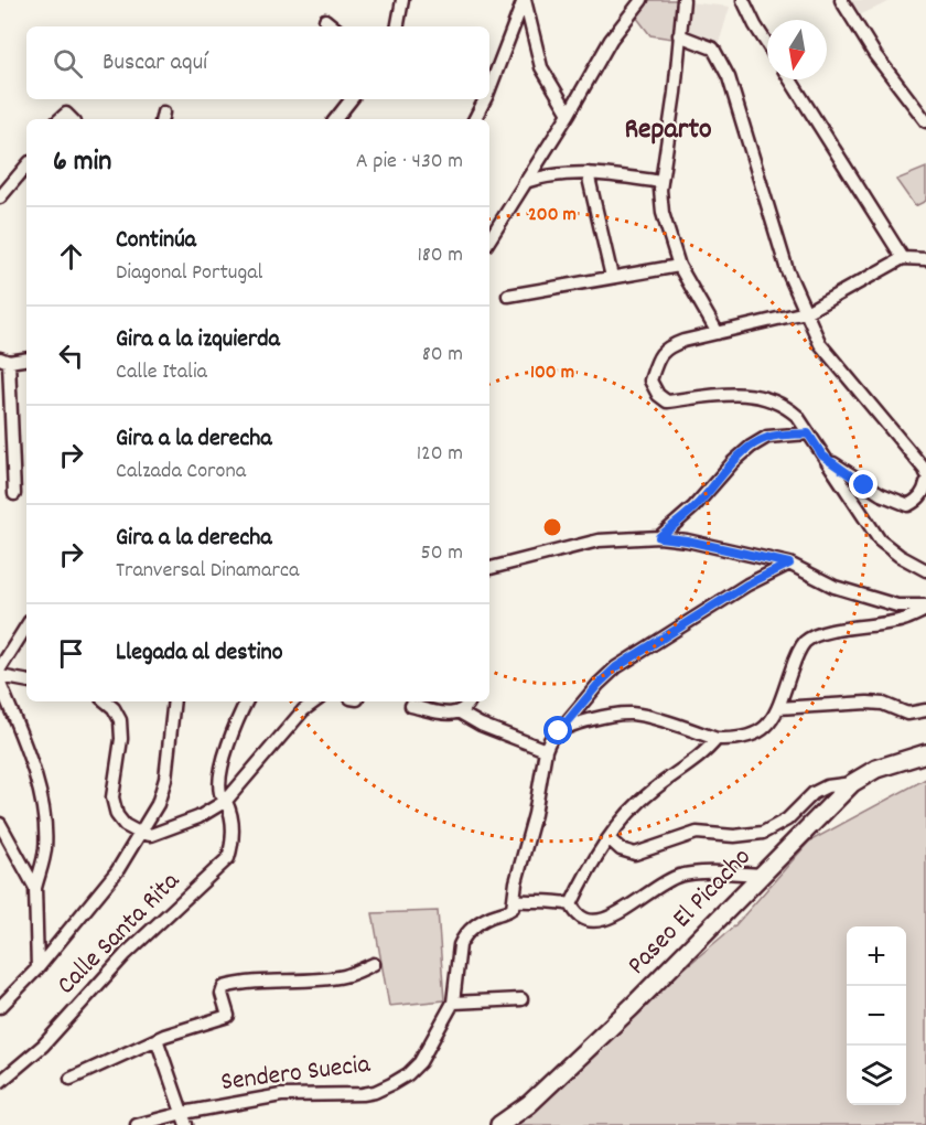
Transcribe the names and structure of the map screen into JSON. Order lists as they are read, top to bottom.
{
  "streets": {
    "street": ["Paseo El Picacho", "Calle Santa Rita", "Sendero Suecia"]
  },
  "districts": ["Reparto"],
  "north": "bottom",
  "page": {
    "search": "Buscar aquí",
    "heading": ["6 min", "A pie · 430 m"],
    "list": [
      ["Continúa", "Diagonal Portugal", "180 m"],
      ["Gira a la izquierda", "Calle Italia", "80 m"],
      ["Gira a la derecha", "Calzada Corona", "120 m"],
      ["Gira a la derecha", "Tranversal Dinamarca", "50 m"],
      "Llegada al destino"
    ],
    "map_buttons": ["+", "−"]
  },
  "rings": ["200 m", "100 m"]
}
